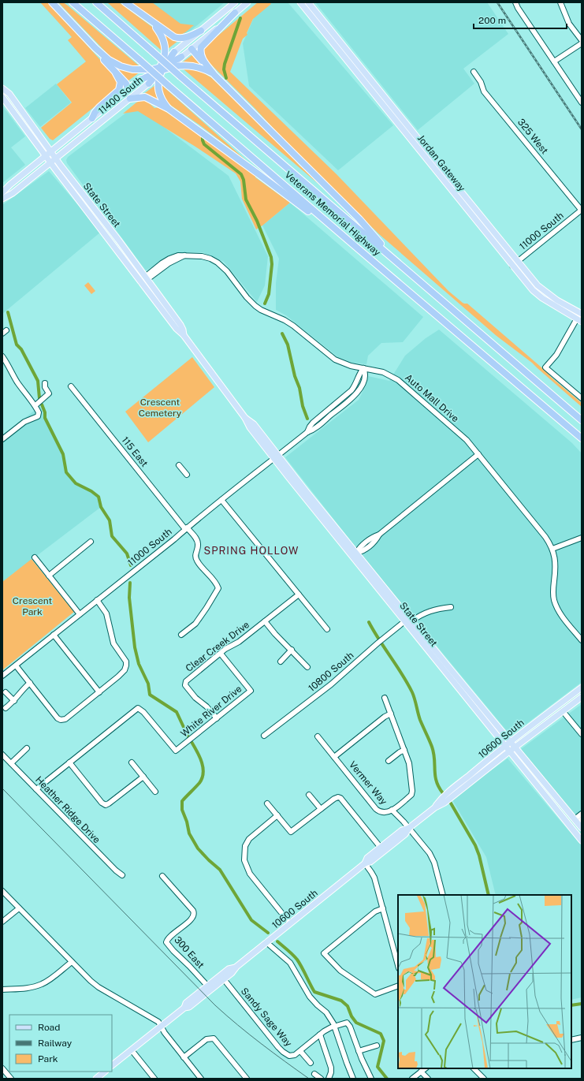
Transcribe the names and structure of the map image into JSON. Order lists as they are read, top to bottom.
{
  "streets": {
    "highway": ["Veterans Memorial Highway"],
    "main road": [
      "11400 South",
      "Jordan Gateway",
      "State Street",
      "10600 South"
    ],
    "street": [
      "325 West",
      "11000 South",
      "Auto Mall Drive",
      "115 East",
      "Clear Creek Drive",
      "10800 South",
      "White River Drive",
      "Vermer Way",
      "Heather Ridge Drive",
      "300 East",
      "Sandy Sage Way"
    ]
  },
  "crossings": [
    ["11400 South", "State Street"],
    ["325 West", "11000 South"],
    ["Jordan Gateway", "11000 South"],
    ["State Street", "11000 South"],
    ["State Street", "Auto Mall Drive"],
    ["State Street", "10800 South"],
    ["State Street", "10600 South"],
    ["11000 South", "Auto Mall Drive"],
    ["11000 South", "115 East"],
    ["Clear Creek Drive", "White River Drive"],
    ["10600 South", "Vermer Way"],
    ["10600 South", "300 East"],
    ["10600 South", "Sandy Sage Way"]
  ],
  "districts": ["SPRING HOLLOW"],
  "parks": ["Crescent Cemetery", "Crescent Park"],
  "legend": ["Road", "Railway", "Park"],
  "scale_bar": "200 m"
}
